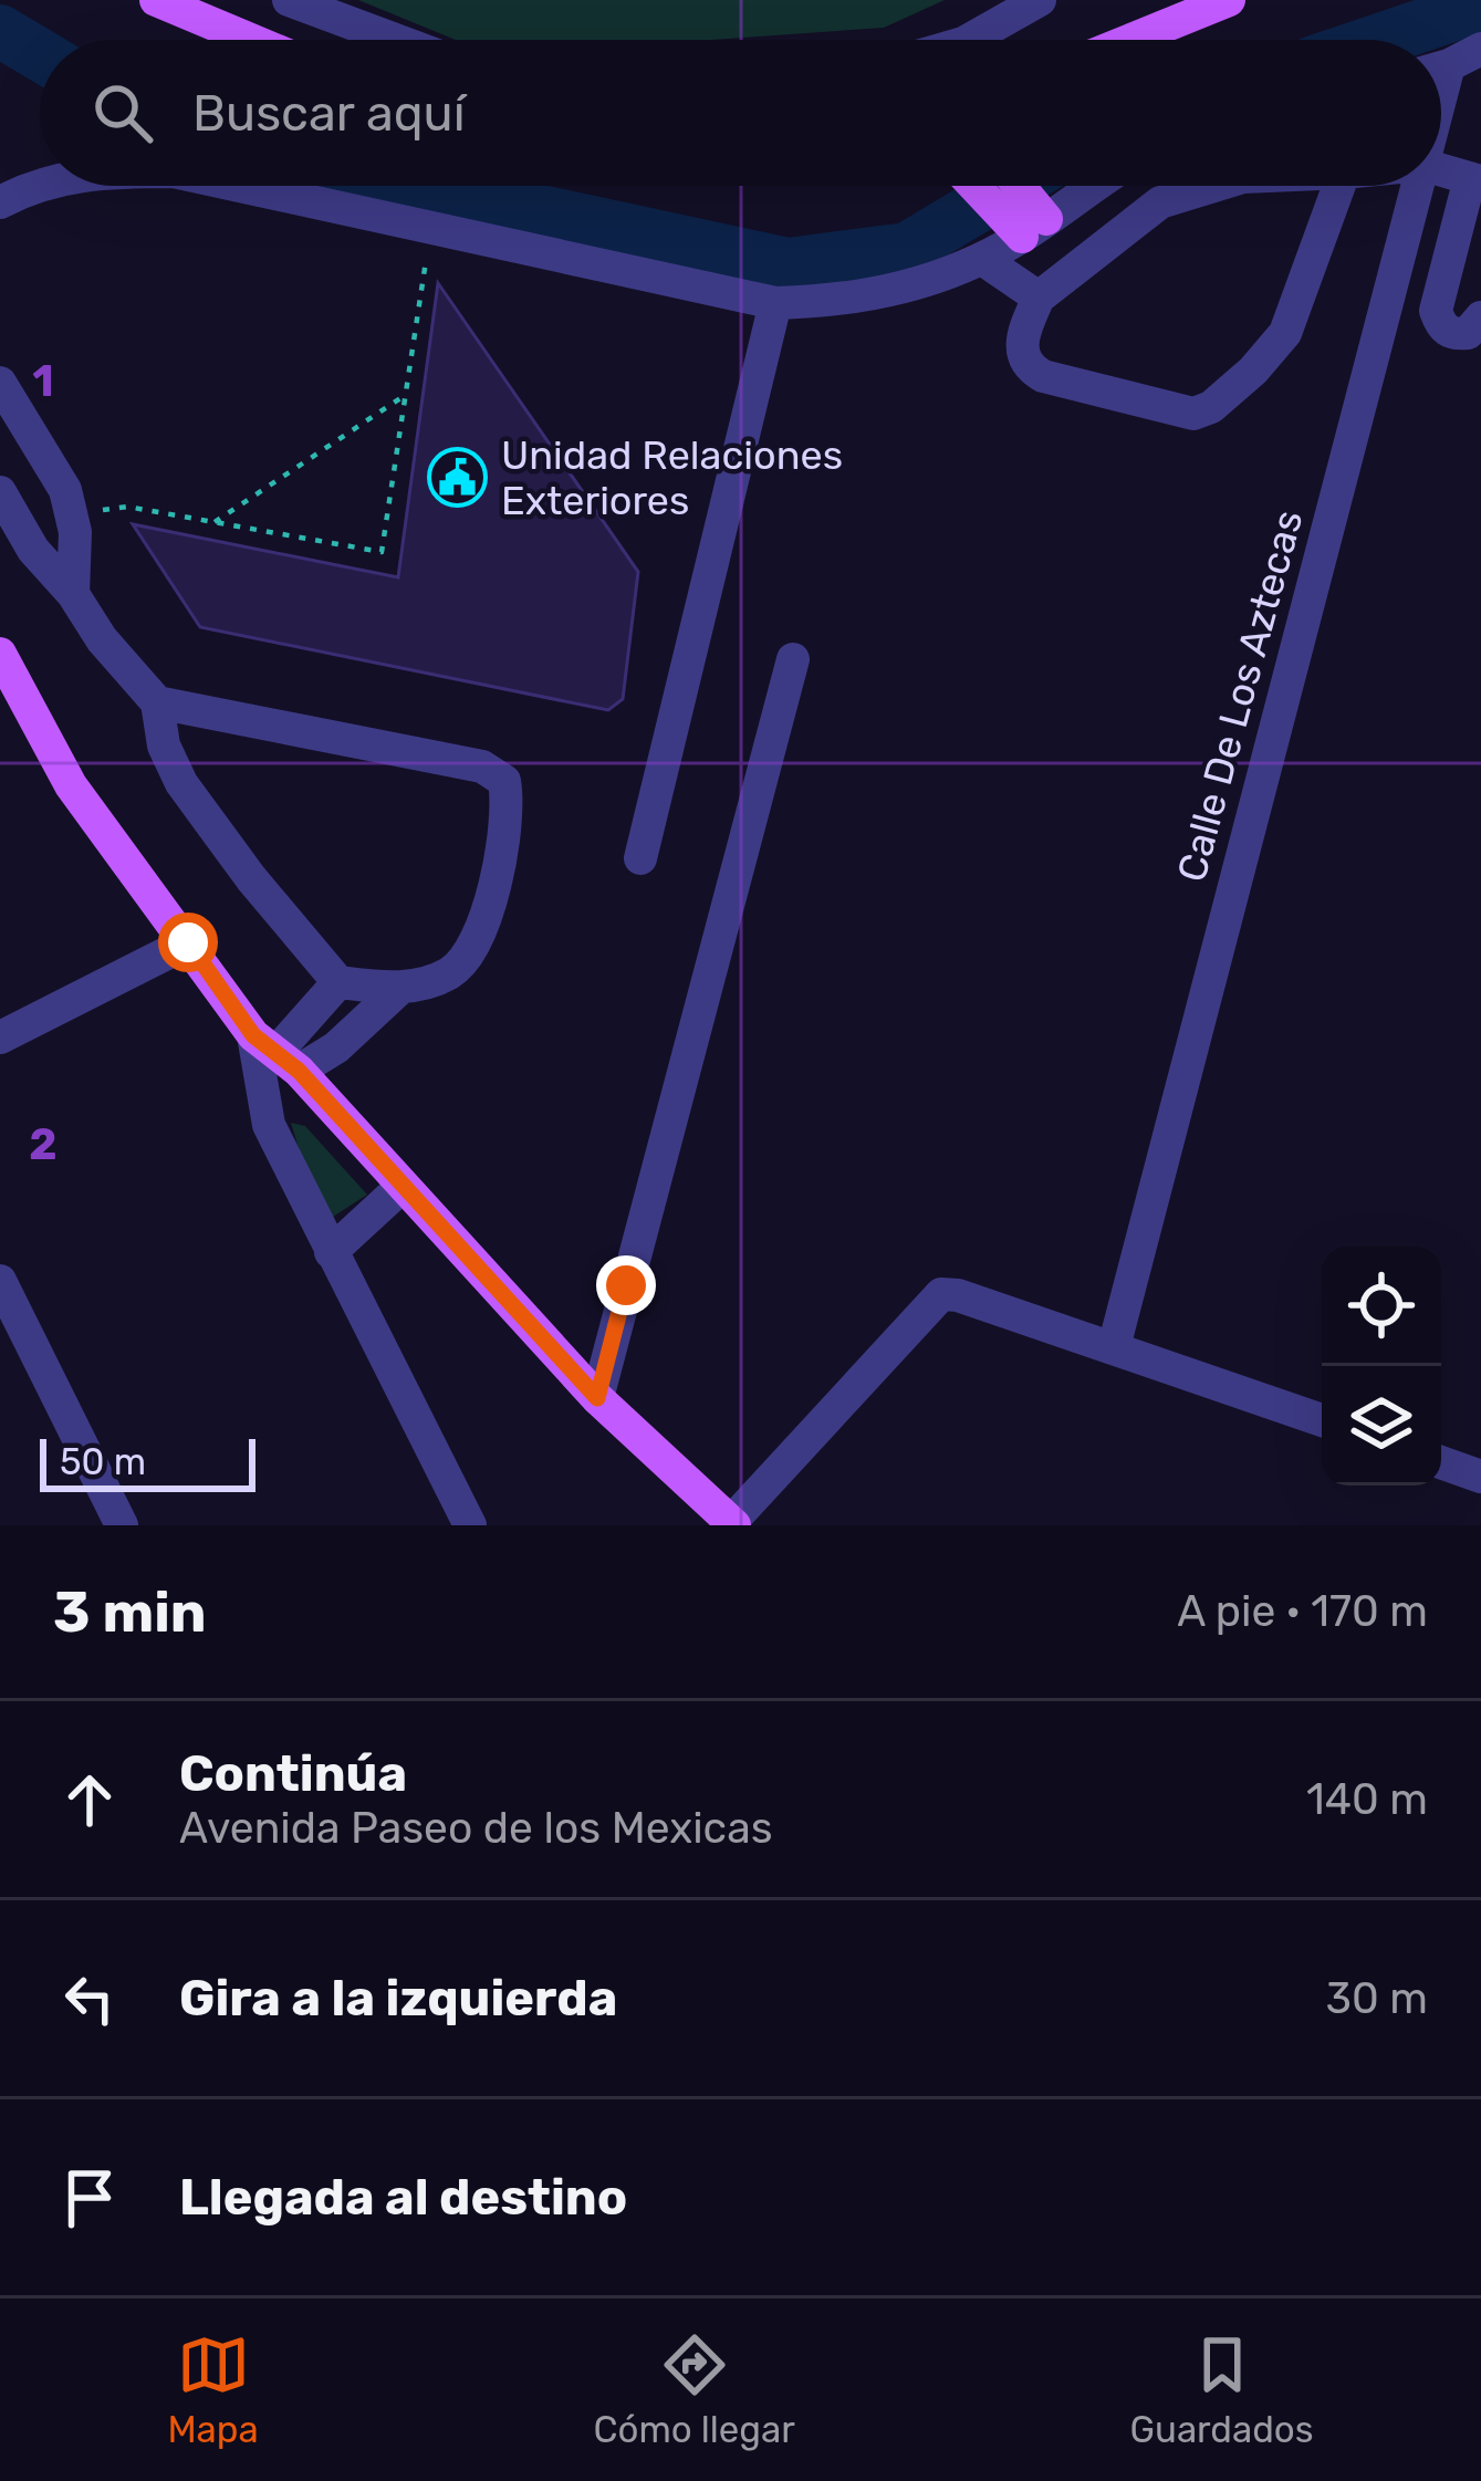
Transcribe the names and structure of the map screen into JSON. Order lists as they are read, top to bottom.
{
  "streets": {
    "street": ["Calle De Los Aztecas"]
  },
  "places": {
    "public building": ["Unidad Relaciones Exteriores"]
  },
  "scale_bar": "50 m",
  "page": {
    "search": "Buscar aquí",
    "scale": "50 m",
    "heading": ["3 min", "A pie · 170 m"],
    "list": [
      ["Continúa", "Avenida Paseo de los Mexicas", "140 m"],
      ["Gira a la izquierda", "30 m"],
      "Llegada al destino"
    ],
    "nav": ["Mapa", "Cómo llegar", "Guardados"]
  },
  "grid": {
    "rows": ["1", "2"]
  }
}
